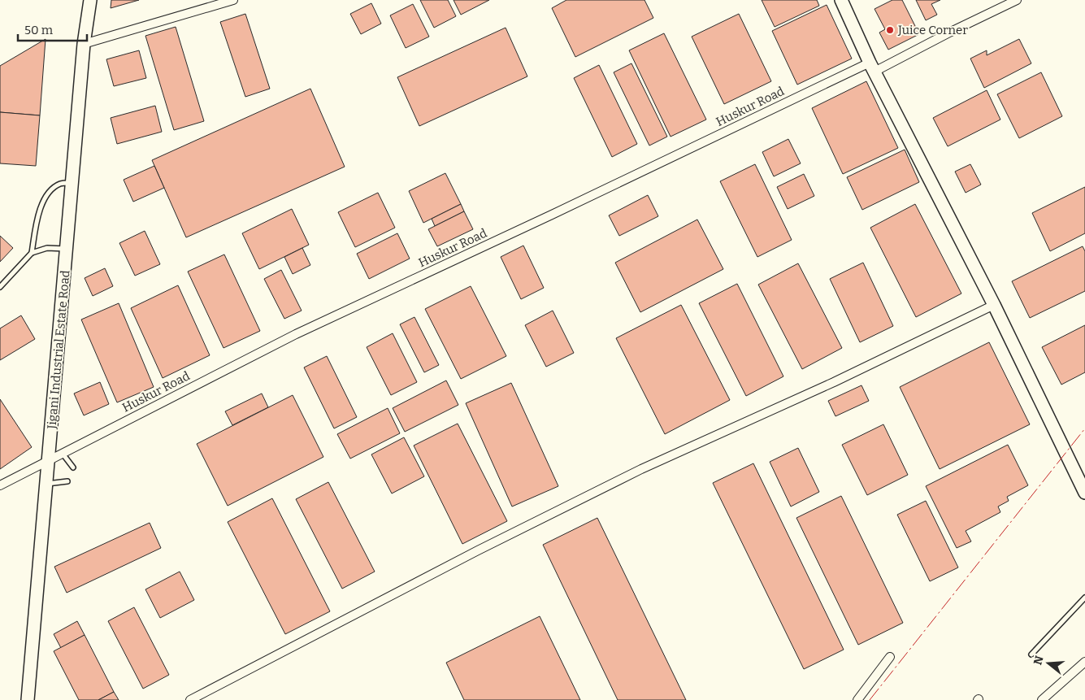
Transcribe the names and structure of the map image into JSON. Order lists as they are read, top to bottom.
{
  "streets": {
    "main road": ["Jigani Industrial Estate Road"],
    "street": ["Huskur Road"]
  },
  "crossings": [
    ["Huskur Road", "Jigani Industrial Estate Road"]
  ],
  "places": ["Juice Corner"],
  "scale_bar": "50 m",
  "north": "left"
}
